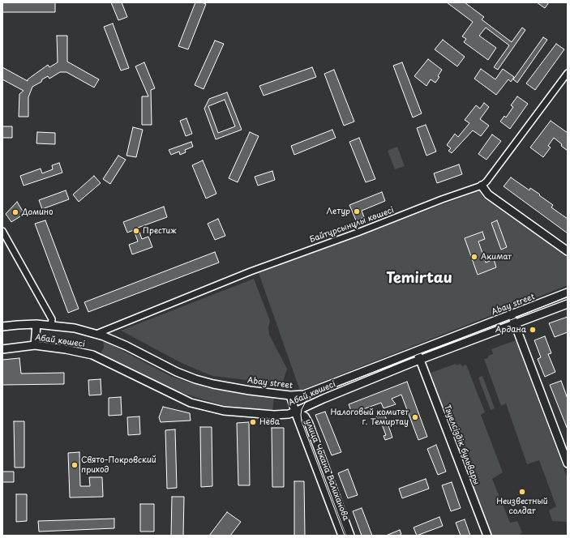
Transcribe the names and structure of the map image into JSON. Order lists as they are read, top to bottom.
{
  "streets": {
    "street": [
      "Байтұрсынұлы көшесі",
      "Abay street",
      "Абай көшесі",
      "Тәуелсіздік бульвары",
      "улица Чокана Валиханова"
    ]
  },
  "crossings": [
    ["Байтұрсынұлы көшесі", "Abay street"],
    ["Abay street", "Тәуелсіздік бульвары"],
    ["Абай көшесі", "Тәуелсіздік бульвары"],
    ["Абай көшесі", "улица Чокана Валиханова"]
  ],
  "districts": ["Temirtau"],
  "places": [
    "Летур",
    "Домино",
    "Престиж",
    "Акимат",
    "Ардана",
    "Налоговый комитет г. Темиртау",
    "Нева",
    "Свято-Покровский приход",
    "Неизвестный солдат"
  ]
}
